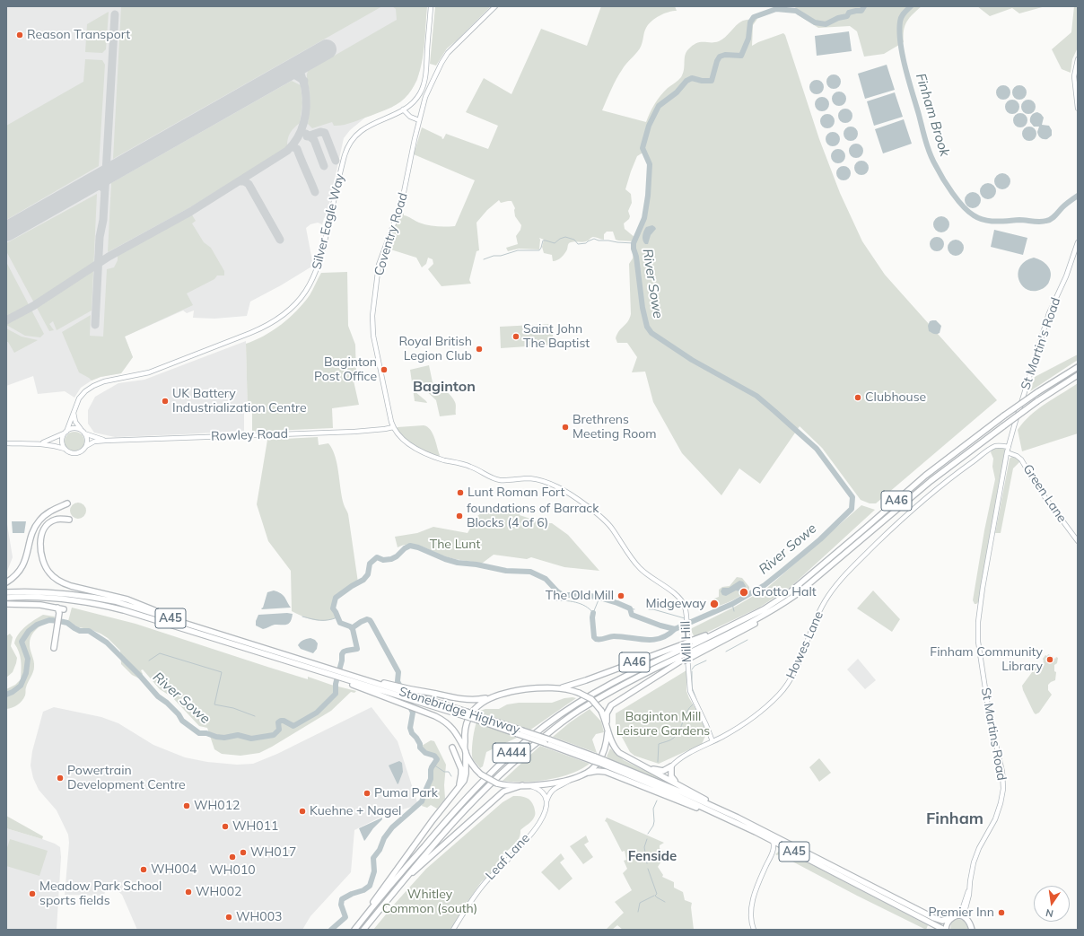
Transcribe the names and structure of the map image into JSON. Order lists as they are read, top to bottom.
{
  "streets": {
    "highway": [
      "A46",
      "A45",
      "Stonebridge Highway",
      "A444"
    ],
    "street": [
      "Silver Eagle Way",
      "Coventry Road",
      "St Martin's Road",
      "Rowley Road",
      "Green Lane",
      "Mill Hill",
      "Howes Lane",
      "St Martins Road",
      "Leaf Lane"
    ]
  },
  "crossings": [
    ["Silver Eagle Way", "Rowley Road"],
    ["Coventry Road", "Rowley Road"],
    ["Coventry Road", "Mill Hill"],
    ["St Martin's Road", "Howes Lane"],
    ["St Martin's Road", "St Martins Road"],
    ["Green Lane", "St Martins Road"],
    ["A46", "A45"],
    ["A46", "A444"],
    ["A46", "Leaf Lane"],
    ["A45", "Stonebridge Highway"],
    ["A45", "Leaf Lane"],
    ["Mill Hill", "Howes Lane"],
    ["Howes Lane", "St Martins Road"],
    ["Stonebridge Highway", "St Martins Road"]
  ],
  "districts": ["Baginton", "Finham", "Fenside"],
  "water": ["Finham Brook", "River Sowe"],
  "parks": ["The Lunt", "Baginton Mill Leisure Gardens", "Whitley Common (south)"],
  "places": [
    "Reason Transport",
    "Saint John The Baptist",
    "Royal British Legion Club",
    "Baginton Post Office",
    "Clubhouse",
    "UK Battery Industrialization Centre",
    "Brethrens Meeting Room",
    "Lunt Roman Fort",
    "foundations of Barrack Blocks (4 of 6)",
    "Grotto Halt",
    "The Old Mill",
    "Midgeway",
    "Finham Community Library",
    "Powertrain Development Centre",
    "Puma Park",
    "WH012",
    "Kuehne + Nagel",
    "WH011",
    "WH017",
    "WH010",
    "WH004",
    "WH002",
    "Meadow Park School sports fields",
    "Premier Inn",
    "WH003"
  ],
  "north": "bottom"
}
